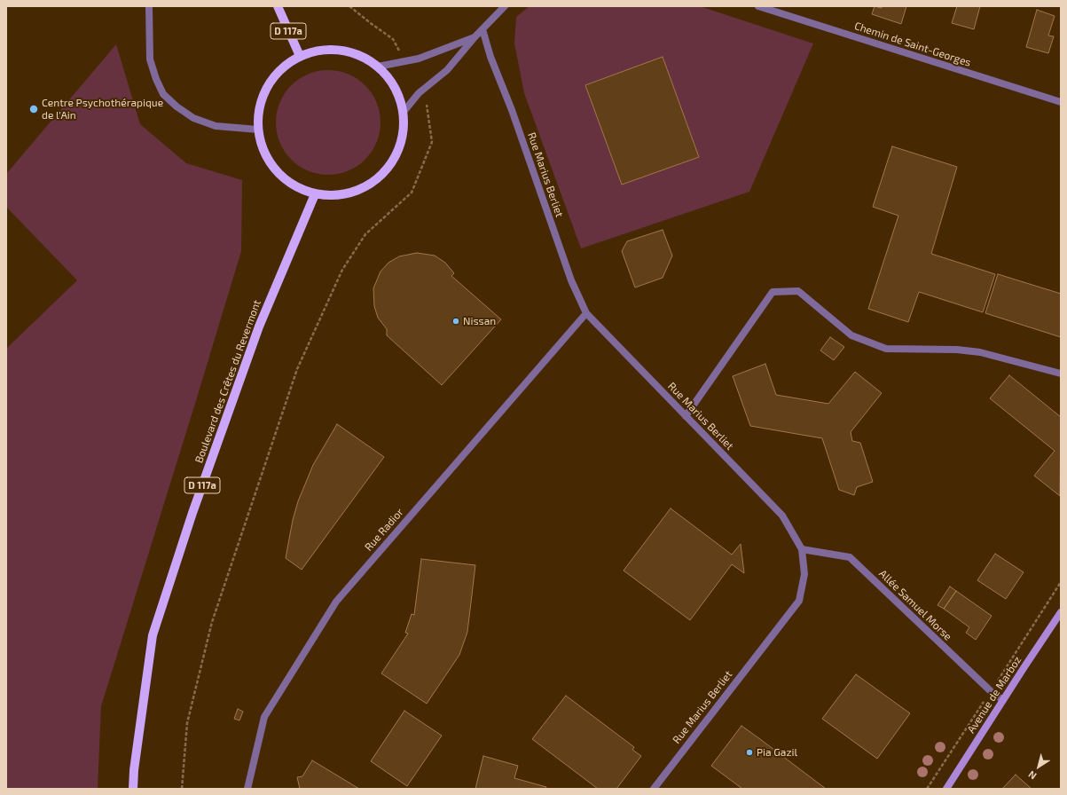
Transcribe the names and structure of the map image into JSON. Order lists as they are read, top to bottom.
{
  "streets": {
    "main road": ["D 117a", "Boulevard des Crêtes du Revermont", "Avenue de Marboz"],
    "street": [
      "Chemin de Saint-Georges",
      "Rue Marius Berliet",
      "Rue Radior",
      "Allée Samuel Morse"
    ]
  },
  "crossings": [
    ["Rue Marius Berliet", "Rue Radior"],
    ["Rue Marius Berliet", "Allée Samuel Morse"],
    ["Allée Samuel Morse", "Avenue de Marboz"]
  ],
  "places": ["Centre Psychothérapique de l'Ain", "Nissan", "Pia Gazil"],
  "north": "bottom left"
}
